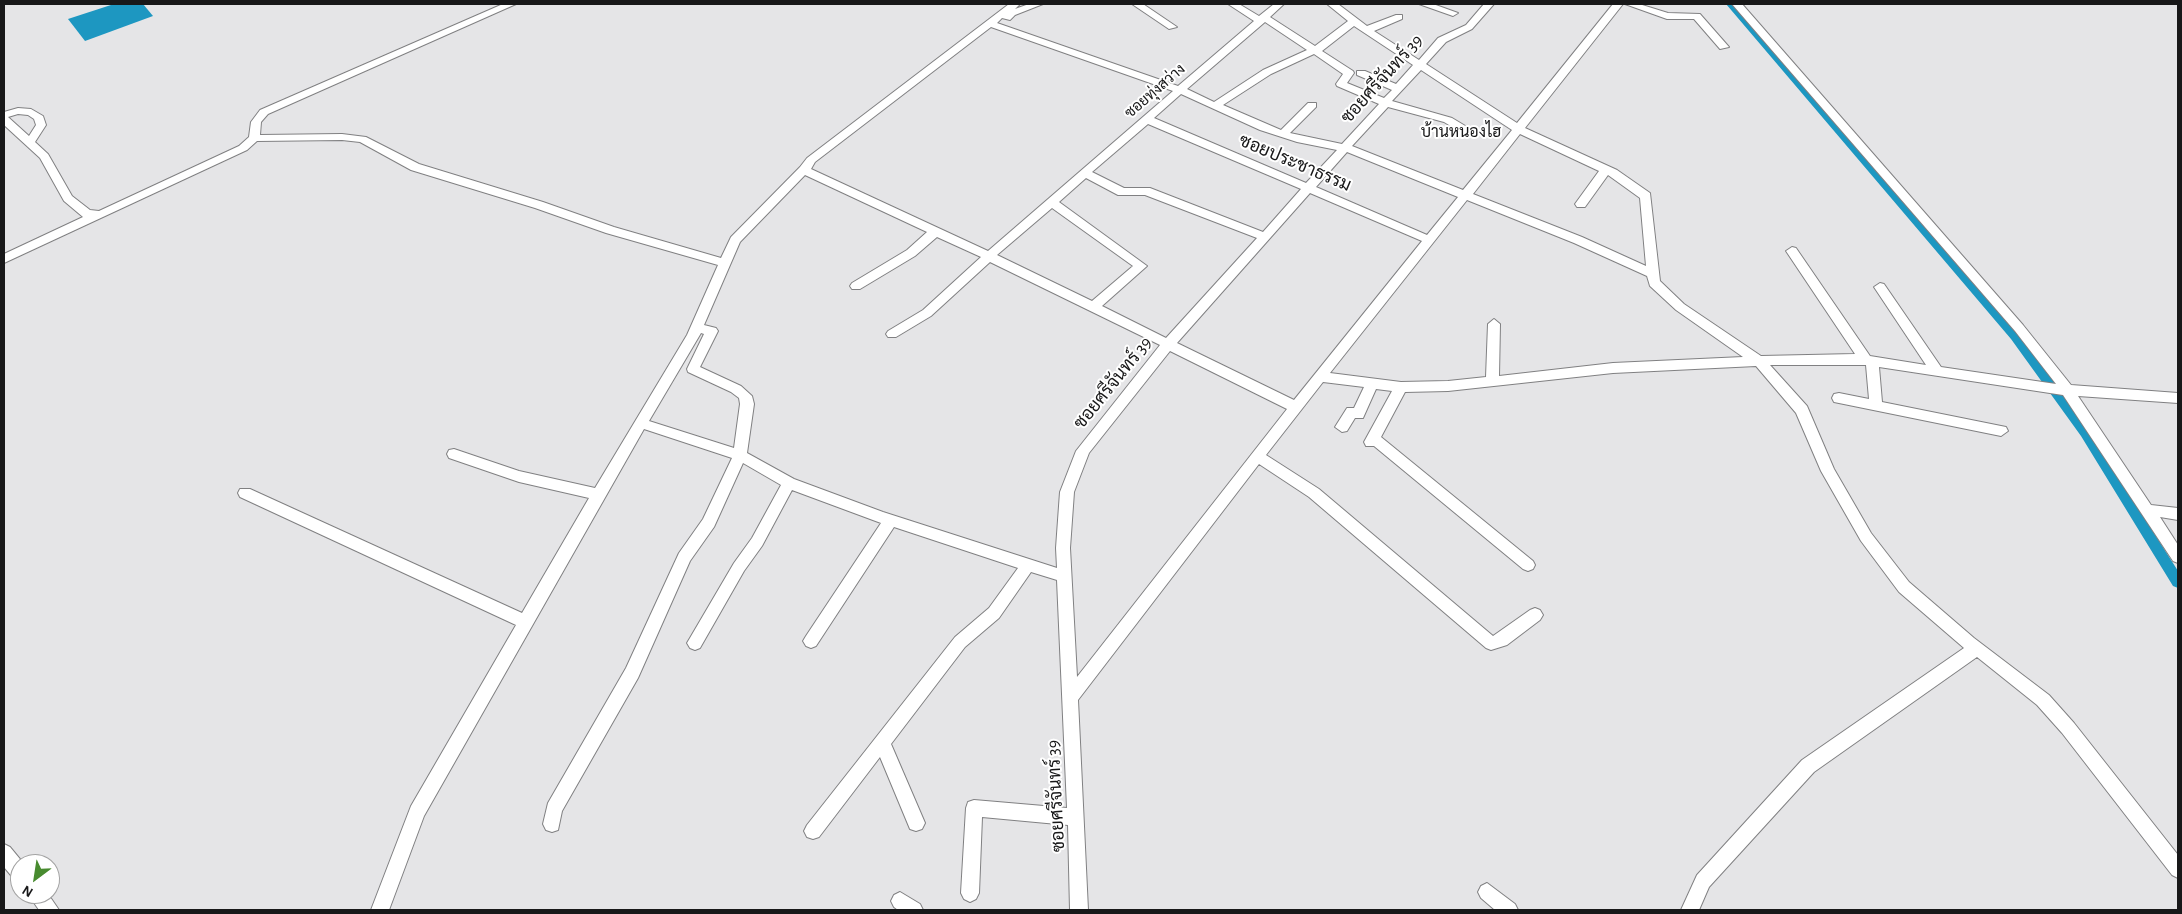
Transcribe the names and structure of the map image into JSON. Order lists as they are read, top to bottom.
{
  "streets": {
    "street": ["ซอยศรีจันทร์ 39", "ซอยทุ่งสว่าง", "ซอยประชาธรรม"]
  },
  "crossings": [
    ["ซอยศรีจันทร์ 39", "ซอยประชาธรรม"],
    ["ซอยทุ่งสว่าง", "ซอยประชาธรรม"]
  ],
  "districts": ["บ้านหนองไฮ"],
  "north": "bottom left"
}
